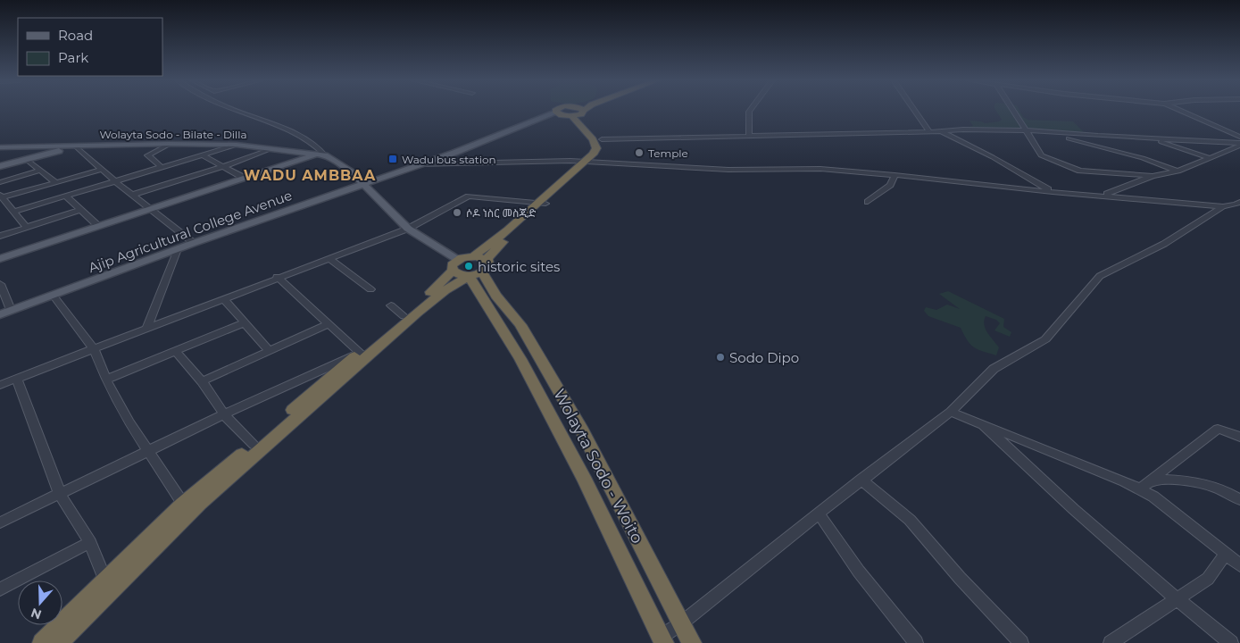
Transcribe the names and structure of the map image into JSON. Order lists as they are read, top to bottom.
{
  "streets": {
    "highway": ["Wolayta Sodo - Woito"],
    "main road": ["Wolayta Sodo - Bilate - Dilla", "Ajip Agricultural College Avenue"]
  },
  "crossings": [
    ["Wolayta Sodo - Bilate - Dilla", "Ajip Agricultural College Avenue"]
  ],
  "districts": ["WADU AMBBAA"],
  "places": {
    "other": [
      "Temple",
      "ሶዶ ነስር መስጂድ",
      "historic sites",
      "Sodo Dipo"
    ],
    "transit": ["Wadu bus station"]
  },
  "legend": ["Road", "Park"],
  "north": "bottom"
}
